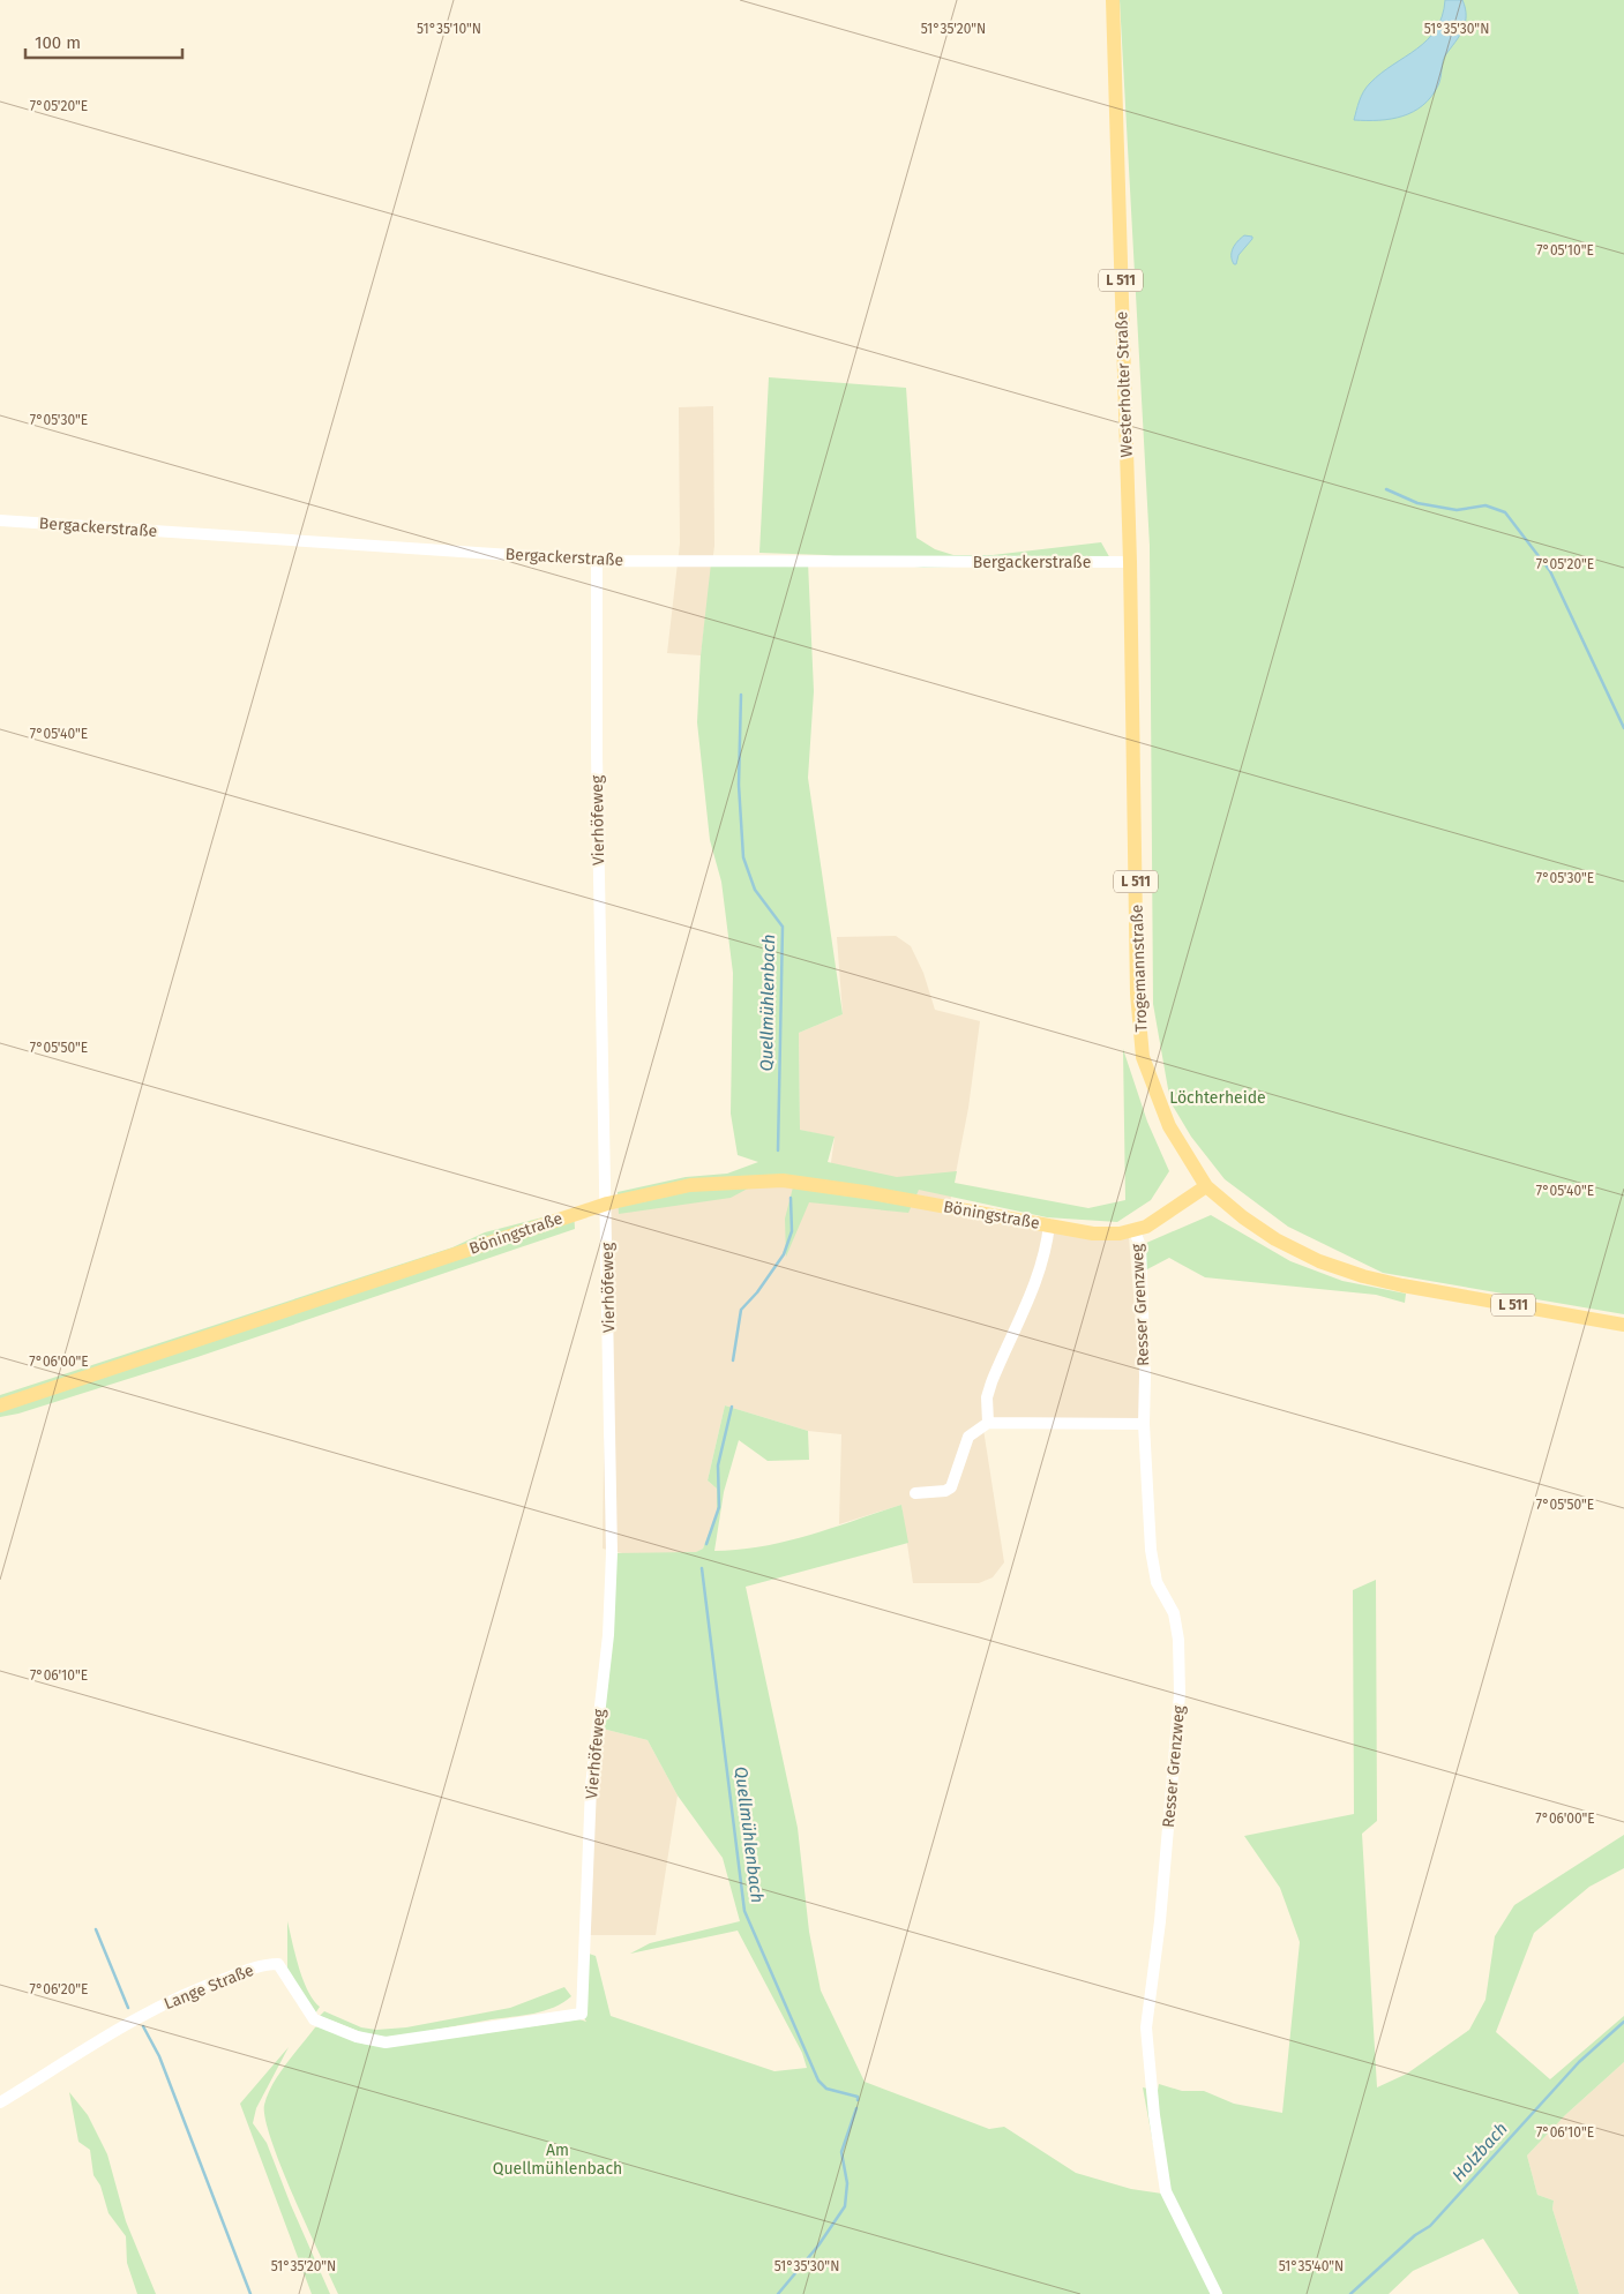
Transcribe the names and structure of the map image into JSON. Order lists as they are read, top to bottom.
{
  "streets": {
    "main road": [
      "L 511",
      "Westerholter Straße",
      "Trogemannstraße",
      "Böningstraße"
    ],
    "street": [
      "Bergackerstraße",
      "Vierhöfeweg",
      "Resser Grenzweg",
      "Lange Straße"
    ]
  },
  "crossings": [
    ["L 511", "Trogemannstraße"],
    ["L 511", "Böningstraße"],
    ["Westerholter Straße", "Bergackerstraße"],
    ["Westerholter Straße", "Trogemannstraße"],
    ["Bergackerstraße", "Vierhöfeweg"],
    ["Bergackerstraße", "Trogemannstraße"],
    ["Vierhöfeweg", "Böningstraße"],
    ["Vierhöfeweg", "Lange Straße"],
    ["Trogemannstraße", "Böningstraße"],
    ["Böningstraße", "Resser Grenzweg"]
  ],
  "water": ["Quellmühlenbach", "Holzbach"],
  "parks": ["Löchterheide", "Am Quellmühlenbach"],
  "scale_bar": "100 m",
  "coordinates": [
    "51°35'10\"N",
    "51°35'20\"N",
    "51°35'30\"N",
    "7°05'20\"E",
    "7°05'10\"E",
    "7°05'30\"E",
    "7°05'40\"E",
    "7°05'50\"E",
    "7°06'00\"E",
    "7°06'10\"E",
    "7°06'20\"E",
    "51°35'40\"N"
  ]
}
